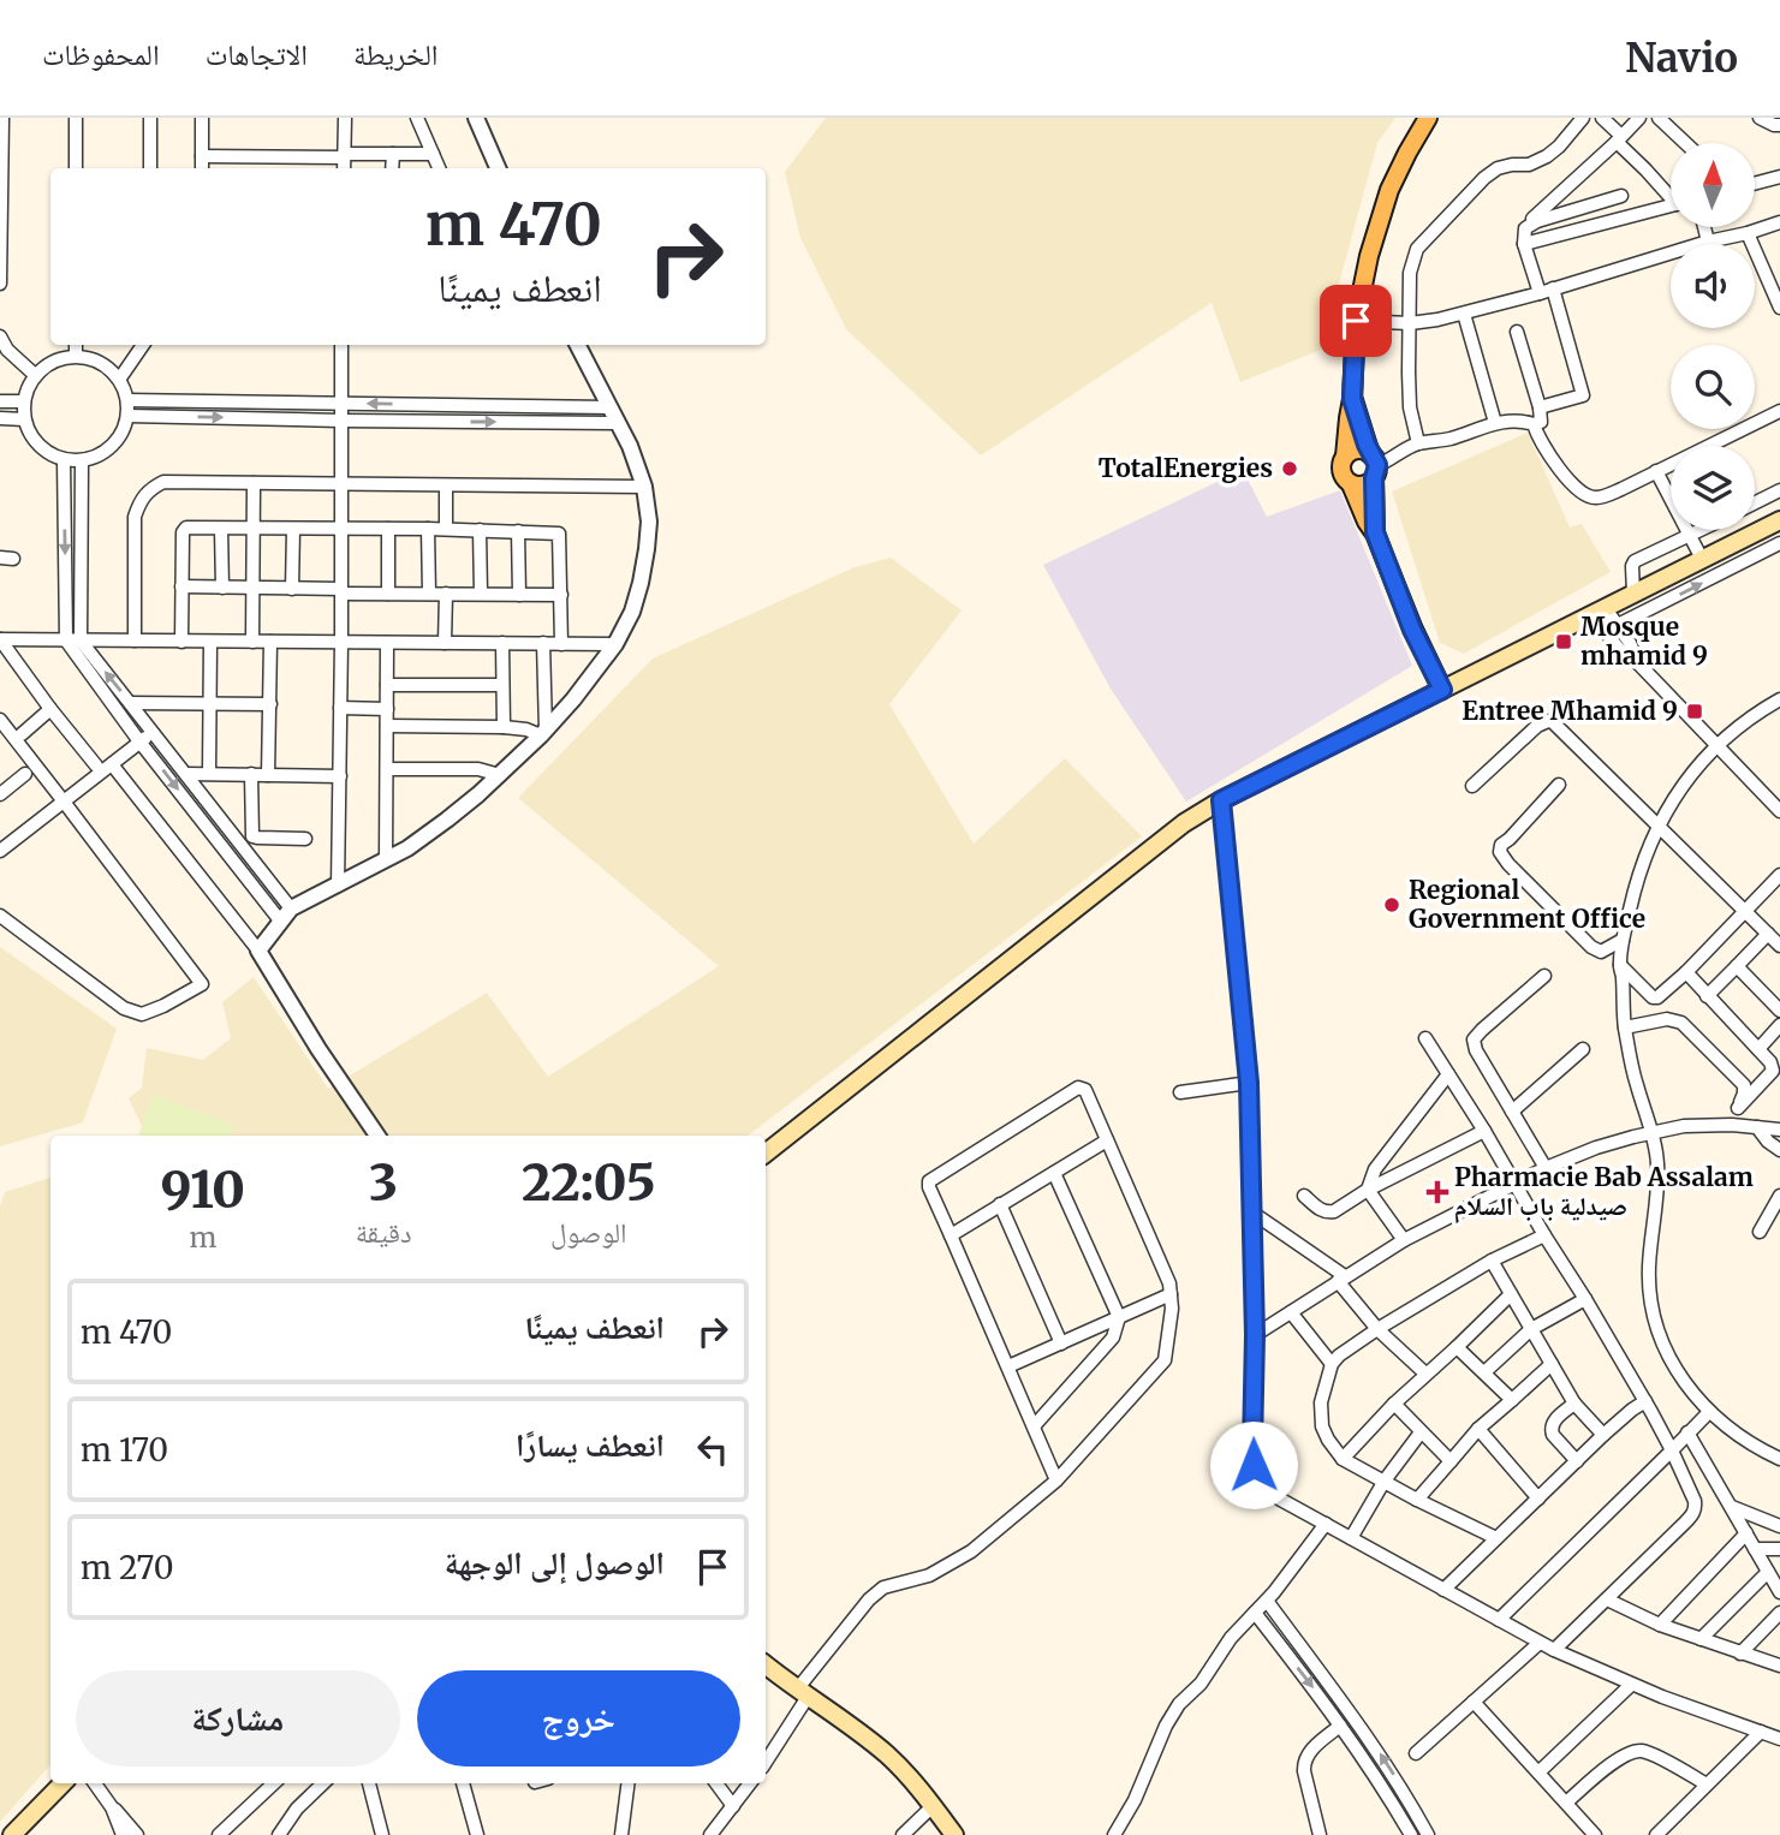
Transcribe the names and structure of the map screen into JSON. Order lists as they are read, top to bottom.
{
  "places": {
    "other": ["TotalEnergies", "Regional Government Office"],
    "transit": ["Mosque mhamid 9", "Entree Mhamid 9"],
    "health": ["Pharmacie Bab Assalam صيدلية باب السلام"]
  },
  "north": "top",
  "page": {
    "header": "Navio",
    "nav": ["الخريطة", "الاتجاهات", "المحفوظات"],
    "turn": ["470 m", "انعطف يمينًا"],
    "eta": [
      "22:05",
      "الوصول",
      "3",
      "دقيقة",
      "910",
      "m"
    ],
    "list": [
      {
        "name": "انعطف يمينًا",
        "value": "470 m"
      },
      {
        "name": "انعطف يسارًا",
        "value": "170 m"
      },
      {
        "name": "الوصول إلى الوجهة",
        "value": "270 m"
      }
    ],
    "buttons": ["خروج", "مشاركة"]
  }
}
